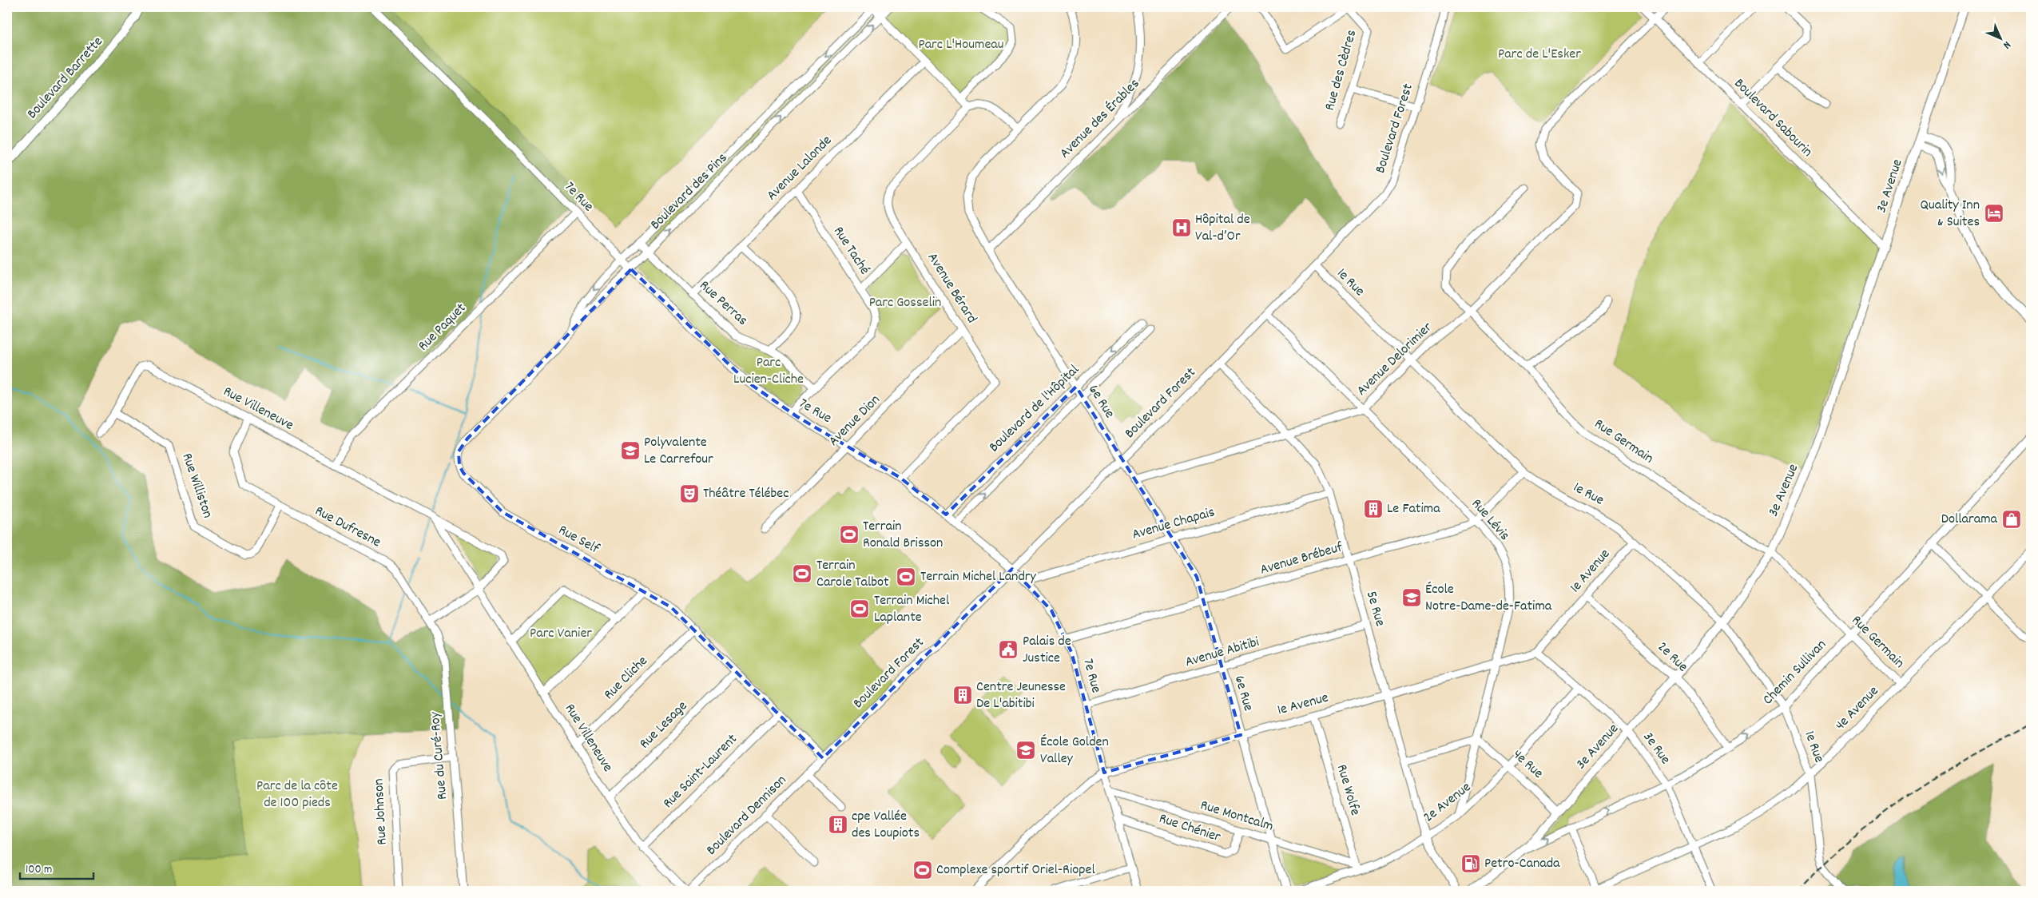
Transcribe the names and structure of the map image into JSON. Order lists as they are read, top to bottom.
{
  "streets": {
    "main road": ["Boulevard Barrette", "3e Avenue"],
    "street": [
      "Rue des Cèdres",
      "Boulevard Sabourin",
      "Avenue des Érables",
      "Boulevard Forest",
      "Avenue Lalonde",
      "Boulevard des Pins",
      "7e Rue",
      "Rue Taché",
      "1e Rue",
      "Avenue Bérard",
      "Rue Perras",
      "Rue Paquet",
      "Avenue Delorimier",
      "6e Rue",
      "Rue Villeneuve",
      "Boulevard de l'Hôpital",
      "Avenue Dion",
      "Rue Germain",
      "Rue Williston",
      "Rue Lévis",
      "Avenue Chapais",
      "Rue Dufresne",
      "Rue Self",
      "Avenue Brébeuf",
      "1e Avenue",
      "5e Rue",
      "Avenue Abitibi",
      "2e Rue",
      "Chemin Sullivan",
      "Rue Cliche",
      "4e Avenue",
      "Rue Lesage",
      "3e Rue",
      "Rue du Curé-Roy",
      "4e Rue",
      "Rue Saint-Laurent",
      "Rue Wolfe",
      "2e Avenue",
      "Rue Johnson",
      "Boulevard Dennison",
      "Rue Montcalm",
      "Rue Chénier"
    ]
  },
  "crossings": [
    ["Boulevard Sabourin", "3e Avenue"],
    ["Boulevard Sabourin", "Avenue Delorimier"],
    ["Avenue des Érables", "6e Rue"],
    ["Boulevard Forest", "7e Rue"],
    ["Boulevard Forest", "1e Rue"],
    ["Boulevard Forest", "6e Rue"],
    ["Boulevard Forest", "Rue Lévis"],
    ["Boulevard Forest", "Rue Self"],
    ["Boulevard Forest", "5e Rue"],
    ["Boulevard Forest", "Boulevard Dennison"],
    ["Avenue Lalonde", "Rue Taché"],
    ["Avenue Lalonde", "Rue Perras"],
    ["3e Avenue", "1e Rue"],
    ["3e Avenue", "Rue Germain"],
    ["3e Avenue", "2e Rue"],
    ["3e Avenue", "Chemin Sullivan"],
    ["3e Avenue", "3e Rue"],
    ["3e Avenue", "4e Rue"],
    ["Boulevard des Pins", "7e Rue"],
    ["Boulevard des Pins", "Rue Perras"],
    ["Boulevard des Pins", "Rue Self"],
    ["7e Rue", "Rue Taché"],
    ["7e Rue", "Avenue Bérard"],
    ["7e Rue", "Rue Paquet"],
    ["7e Rue", "Boulevard de l'Hôpital"],
    ["7e Rue", "Avenue Dion"],
    ["7e Rue", "Avenue Chapais"],
    ["7e Rue", "Rue Self"],
    ["7e Rue", "Avenue Brébeuf"],
    ["7e Rue", "1e Avenue"],
    ["7e Rue", "Avenue Abitibi"],
    ["7e Rue", "Rue Montcalm"],
    ["7e Rue", "Rue Chénier"],
    ["Rue Taché", "Rue Perras"],
    ["1e Rue", "Avenue Delorimier"],
    ["1e Rue", "Avenue Brébeuf"],
    ["1e Rue", "1e Avenue"],
    ["1e Rue", "Chemin Sullivan"],
    ["1e Rue", "4e Avenue"],
    ["Avenue Bérard", "Avenue Dion"],
    ["Rue Paquet", "Rue Villeneuve"],
    ["Avenue Delorimier", "6e Rue"],
    ["Avenue Delorimier", "Rue Germain"],
    ["Avenue Delorimier", "Rue Lévis"],
    ["Avenue Delorimier", "5e Rue"],
    ["6e Rue", "Boulevard de l'Hôpital"],
    ["6e Rue", "Avenue Chapais"],
    ["6e Rue", "Avenue Brébeuf"],
    ["6e Rue", "1e Avenue"],
    ["6e Rue", "Avenue Abitibi"],
    ["6e Rue", "Rue Montcalm"],
    ["Rue Villeneuve", "Rue Williston"],
    ["Rue Villeneuve", "Rue Dufresne"],
    ["Rue Villeneuve", "Rue Cliche"],
    ["Rue Villeneuve", "Rue Lesage"],
    ["Rue Villeneuve", "Rue Saint-Laurent"],
    ["Rue Germain", "Chemin Sullivan"],
    ["Rue Germain", "4e Avenue"],
    ["Rue Williston", "Rue Dufresne"],
    ["Rue Lévis", "Avenue Brébeuf"],
    ["Rue Lévis", "1e Avenue"],
    ["Rue Lévis", "4e Rue"],
    ["Rue Lévis", "2e Avenue"],
    ["Avenue Chapais", "5e Rue"],
    ["Rue Dufresne", "Rue du Curé-Roy"],
    ["Rue Self", "Rue Cliche"],
    ["Rue Self", "Rue Lesage"],
    ["Rue Self", "Rue Saint-Laurent"],
    ["Rue Self", "Boulevard Dennison"],
    ["Avenue Brébeuf", "5e Rue"],
    ["1e Avenue", "5e Rue"],
    ["1e Avenue", "2e Rue"],
    ["1e Avenue", "3e Rue"],
    ["1e Avenue", "Rue Wolfe"],
    ["5e Rue", "Avenue Abitibi"],
    ["5e Rue", "2e Avenue"],
    ["2e Rue", "Chemin Sullivan"],
    ["Chemin Sullivan", "3e Rue"],
    ["4e Avenue", "3e Rue"],
    ["3e Rue", "2e Avenue"],
    ["Rue du Curé-Roy", "Rue Johnson"],
    ["4e Rue", "2e Avenue"],
    ["Rue Wolfe", "2e Avenue"],
    ["Rue Wolfe", "Rue Montcalm"],
    ["2e Avenue", "Rue Montcalm"],
    ["Rue Montcalm", "Rue Chénier"]
  ],
  "parks": [
    "Parc L'Houmeau",
    "Parc de L'Esker",
    "Parc Gosselin",
    "Parc Lucien-Cliche",
    "Parc Vanier",
    "Parc de la côte de 100 pieds"
  ],
  "places": {
    "hotel": ["Quality Inn & Suites"],
    "hospital": ["Hôpital de Val-d’Or"],
    "school or university": ["Polyvalente Le Carrefour", "École Notre-Dame-de-Fatima", "École Golden Valley"],
    "theatre": ["Théâtre Télébec"],
    "building": ["Le Fatima", "Centre Jeunesse De L'abitibi", "cpe Vallée des Loupiots"],
    "shop": ["Dollarama"],
    "sports": [
      "Terrain Ronald Brisson",
      "Terrain Carole Talbot",
      "Terrain Michel Landry",
      "Terrain Michel Laplante",
      "Complexe sportif Oriel-Riopel"
    ],
    "public building": ["Palais de Justice"],
    "fuel station": ["Petro-Canada"]
  },
  "scale_bar": "100 m",
  "north": "bottom right"
}
